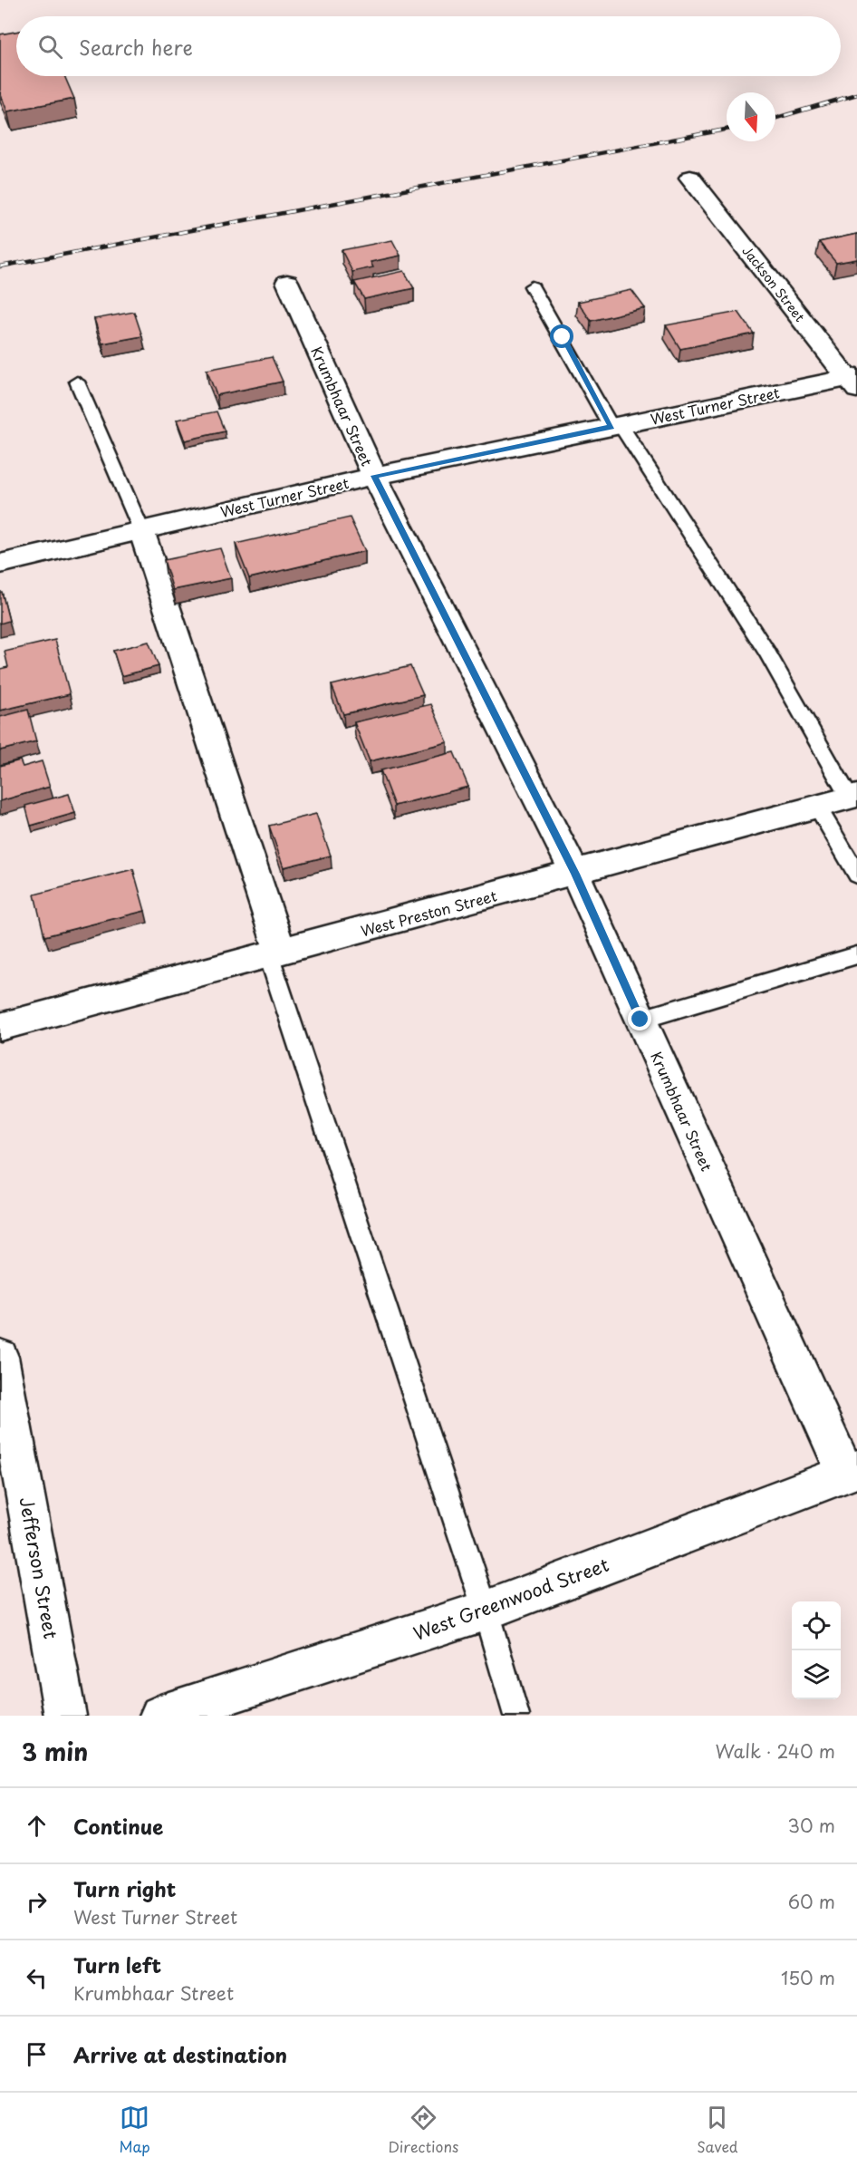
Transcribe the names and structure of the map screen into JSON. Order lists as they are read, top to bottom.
{
  "streets": {
    "street": [
      "Jackson Street",
      "West Turner Street",
      "Krumbhaar Street",
      "West Preston Street",
      "Jefferson Street",
      "West Greenwood Street"
    ]
  },
  "crossings": [
    ["Jackson Street", "West Turner Street"],
    ["West Turner Street", "Krumbhaar Street"],
    ["Krumbhaar Street", "West Preston Street"],
    ["Krumbhaar Street", "West Greenwood Street"]
  ],
  "north": "bottom",
  "page": {
    "search": "Search here",
    "heading": ["3 min", "Walk · 240 m"],
    "list": [
      ["Continue", "30 m"],
      ["Turn right", "West Turner Street", "60 m"],
      ["Turn left", "Krumbhaar Street", "150 m"],
      "Arrive at destination"
    ],
    "nav": ["Map", "Directions", "Saved"]
  }
}
